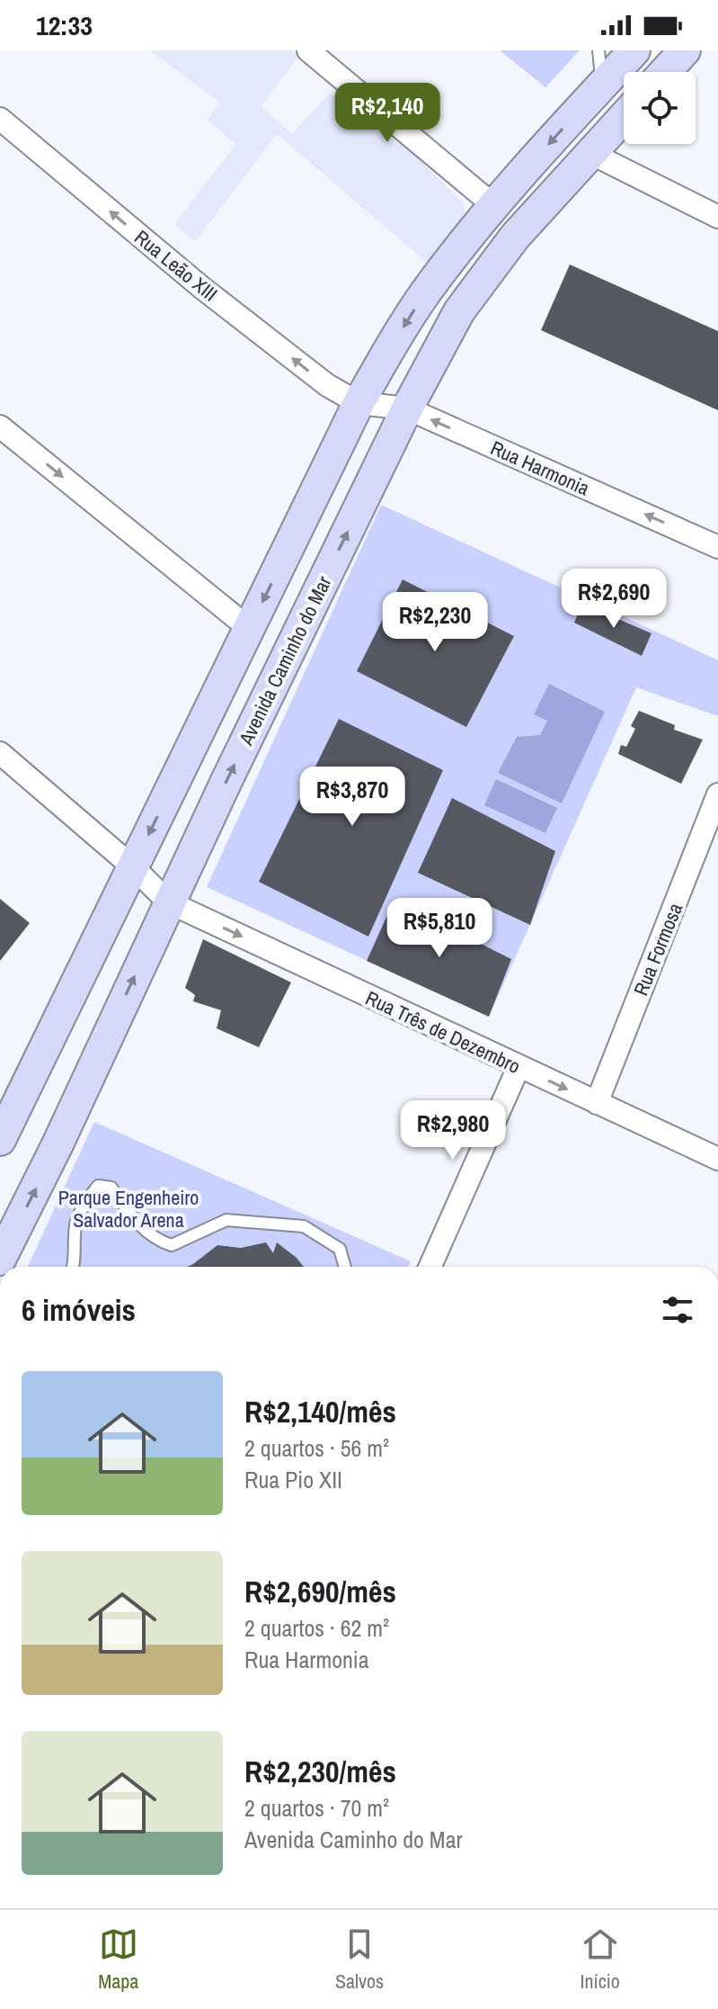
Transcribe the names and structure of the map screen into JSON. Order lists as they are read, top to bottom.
{
  "streets": {
    "main road": ["Avenida Caminho do Mar"],
    "street": [
      "Rua Leão XIII",
      "Rua Harmonia",
      "Rua Formosa",
      "Rua Três de Dezembro"
    ]
  },
  "crossings": [
    ["Rua Leão XIII", "Rua Harmonia"],
    ["Rua Harmonia", "Avenida Caminho do Mar"],
    ["Avenida Caminho do Mar", "Rua Três de Dezembro"],
    ["Rua Formosa", "Rua Três de Dezembro"]
  ],
  "one_way": ["Rua Leão XIII", "Rua Harmonia", "Rua Três de Dezembro"],
  "parks": ["Parque Engenheiro Salvador Arena"],
  "page": {
    "status": "12:33",
    "price": [
      "R$2,140",
      "R$2,690",
      "R$2,230",
      "R$3,870",
      "R$5,810",
      "R$2,980"
    ],
    "heading": "6 imóveis",
    "list": [
      {
        "name": "R$2,140/mês",
        "note": "2 quartos · 56 m² · Rua Pio XII"
      },
      {
        "name": "R$2,690/mês",
        "note": "2 quartos · 62 m² · Rua Harmonia"
      },
      {
        "name": "R$2,230/mês",
        "note": "2 quartos · 70 m² · Avenida Caminho do Mar"
      }
    ],
    "tabs": ["Mapa", "Salvos", "Início"]
  }
}
